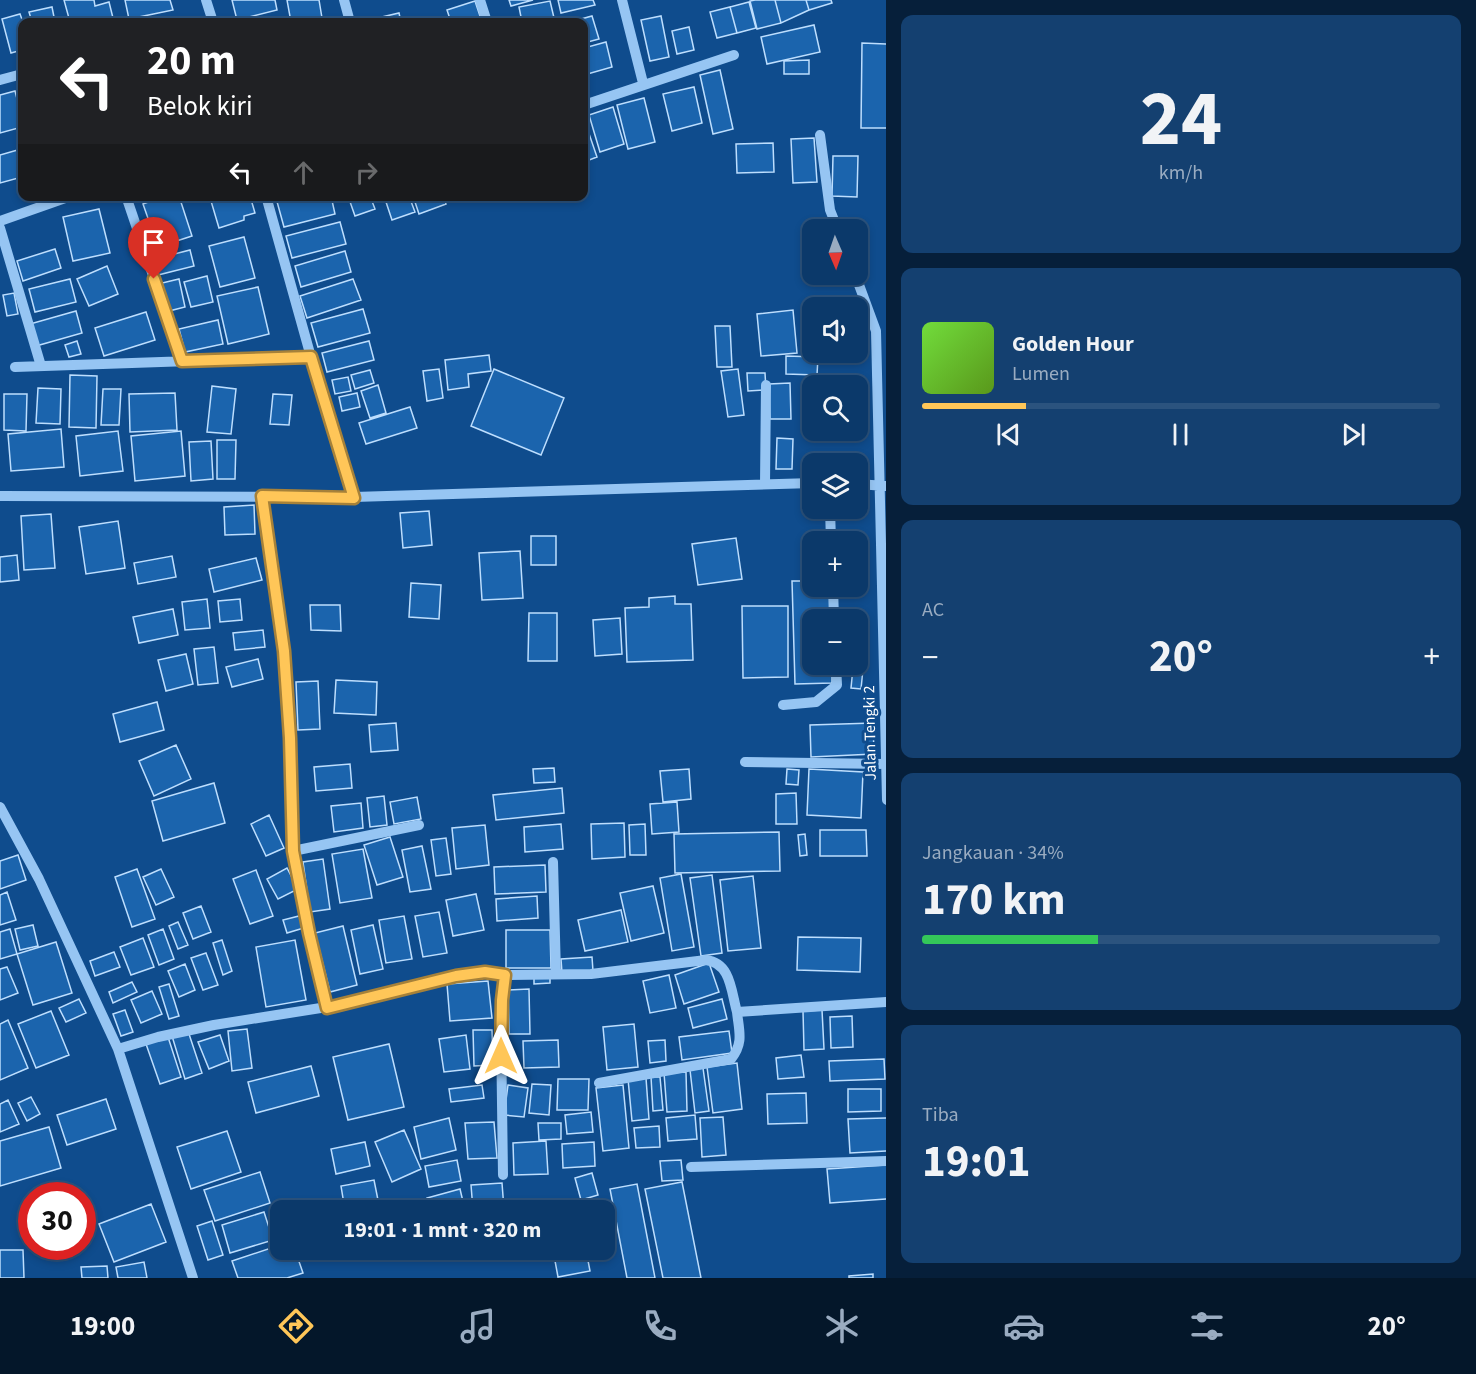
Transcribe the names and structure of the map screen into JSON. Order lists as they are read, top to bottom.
{
  "streets": {
    "street": ["Jalan Tengki 2"]
  },
  "north": "bottom",
  "page": {
    "tile": [
      ["24", "km/h"],
      "AC",
      ["Jangkauan · 34%", "170 km"],
      ["Tiba", "19:01"]
    ],
    "turn": ["20 m", "Belok kiri"],
    "map_buttons": ["+", "−"],
    "song": ["Golden Hour", "Lumen"],
    "heat": ["−", "20°", "+"],
    "limit": "30",
    "trip": "19:01 · 1 mnt · 320 m",
    "tabs": ["19:00", "20°"]
  }
}
